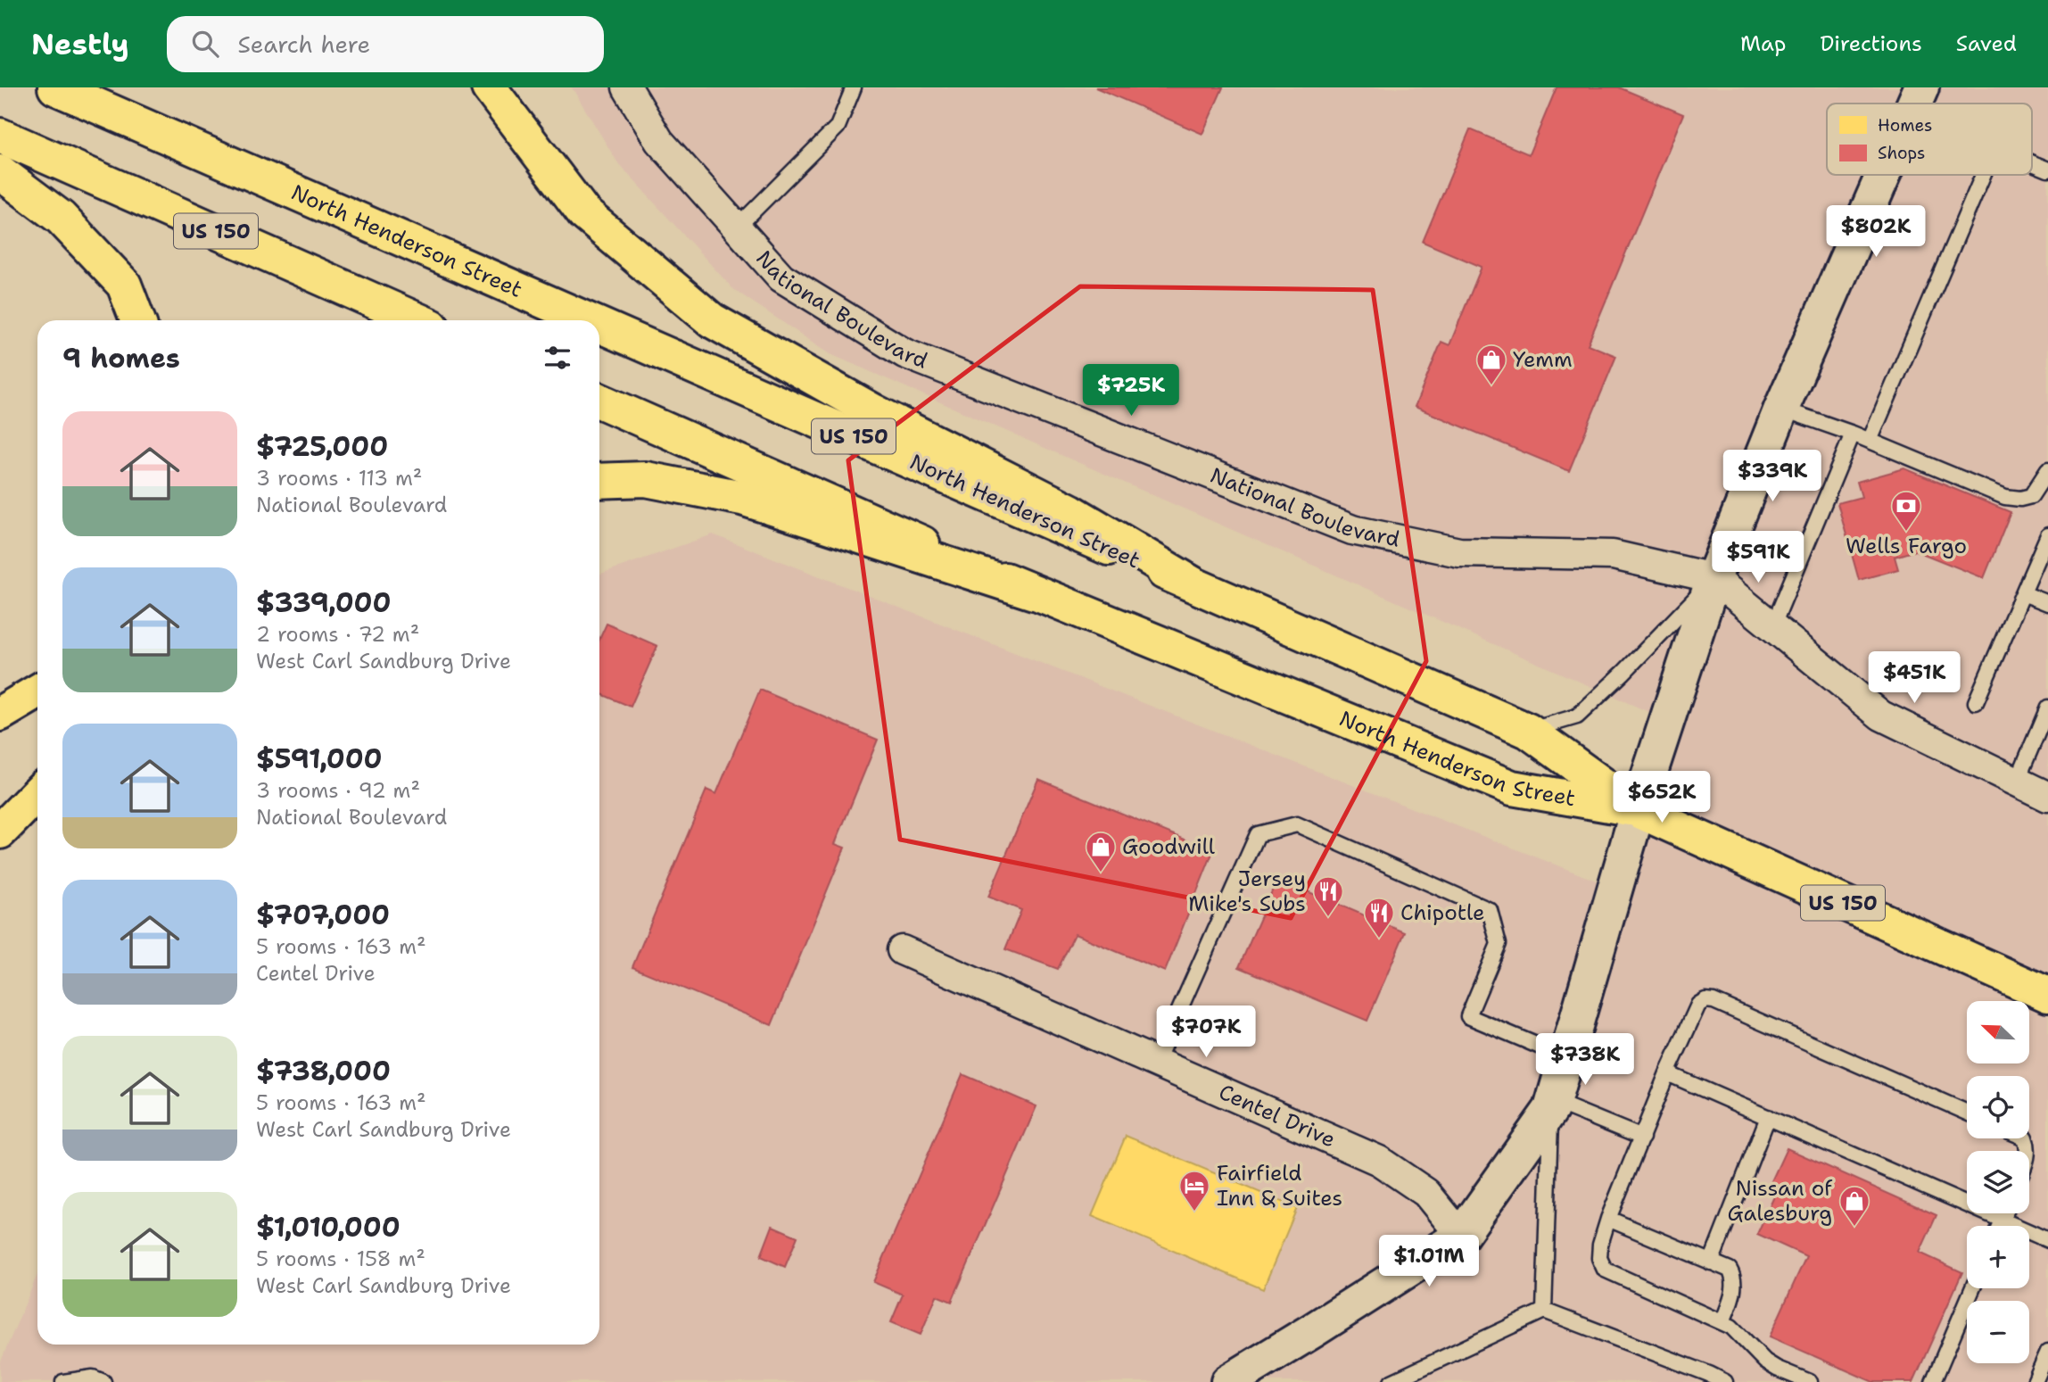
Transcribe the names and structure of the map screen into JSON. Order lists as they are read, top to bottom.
{
  "streets": {
    "main road": ["US 150", "North Henderson Street"],
    "street": ["National Boulevard", "Centel Drive"]
  },
  "places": {
    "shop": ["Yemm", "Goodwill", "Nissan of Galesburg"],
    "bank": ["Wells Fargo"],
    "restaurant": ["Jersey Mike's Subs", "Chipotle"],
    "hotel": ["Fairfield Inn & Suites"]
  },
  "legend": ["Homes", "Shops"],
  "north": "top left",
  "page": {
    "header": "Nestly",
    "search": "Search here",
    "nav": ["Map", "Directions", "Saved"],
    "price": [
      "$802K",
      "$725K",
      "$339K",
      "$591K",
      "$451K",
      "$652K",
      "$707K",
      "$738K",
      "$1.01M"
    ],
    "heading": "9 homes",
    "list": [
      {
        "name": "$725,000",
        "note": "3 rooms · 113 m² · National Boulevard"
      },
      {
        "name": "$339,000",
        "note": "2 rooms · 72 m² · West Carl Sandburg Drive"
      },
      {
        "name": "$591,000",
        "note": "3 rooms · 92 m² · National Boulevard"
      },
      {
        "name": "$707,000",
        "note": "5 rooms · 163 m² · Centel Drive"
      },
      {
        "name": "$738,000",
        "note": "5 rooms · 163 m² · West Carl Sandburg Drive"
      },
      {
        "name": "$1,010,000",
        "note": "5 rooms · 158 m² · West Carl Sandburg Drive"
      }
    ],
    "map_buttons": ["+", "−"]
  }
}
